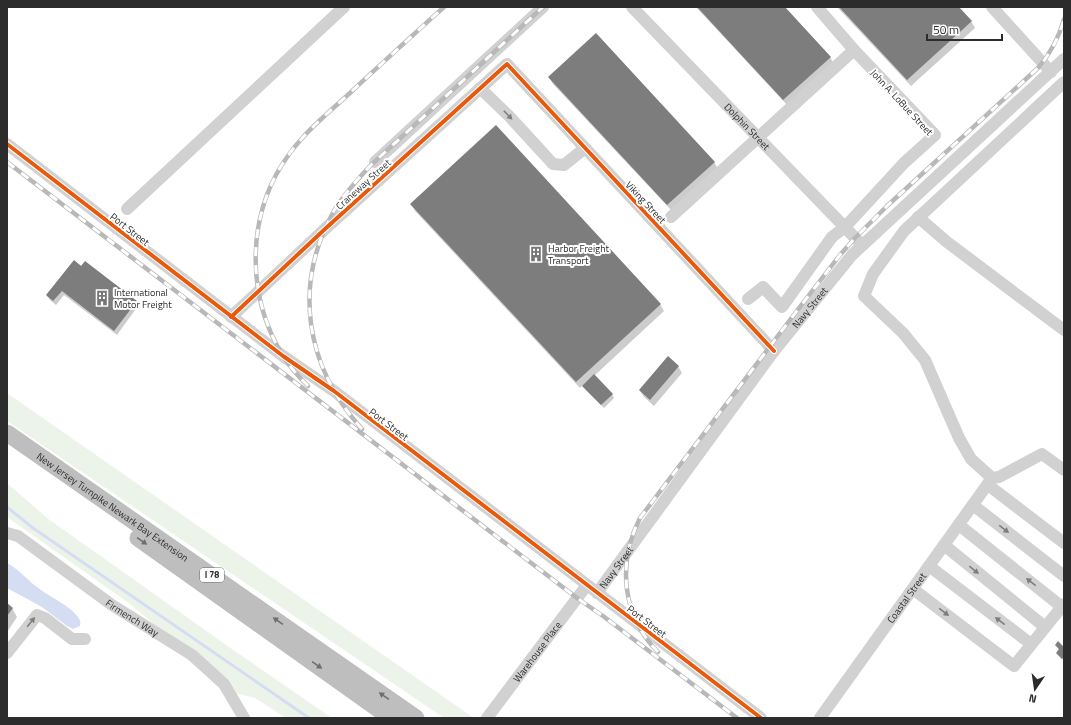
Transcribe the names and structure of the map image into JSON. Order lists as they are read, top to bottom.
{
  "streets": {
    "highway": ["New Jersey Turnpike Newark Bay Extension", "I 78"],
    "street": [
      "John A. LoBue Street",
      "Dolphin Street",
      "Craneway Street",
      "Viking Street",
      "Port Street",
      "Navy Street",
      "Coastal Street",
      "Firmench Way",
      "Warehouse Place"
    ]
  },
  "crossings": [
    ["John A. LoBue Street", "Dolphin Street"],
    ["Dolphin Street", "Navy Street"],
    ["Craneway Street", "Viking Street"],
    ["Craneway Street", "Port Street"],
    ["Viking Street", "Navy Street"],
    ["Port Street", "Navy Street"],
    ["Port Street", "Warehouse Place"]
  ],
  "places": {
    "building": ["Harbor Freight Transport", "International Motor Freight"]
  },
  "scale_bar": "50 m",
  "north": "bottom"
}
